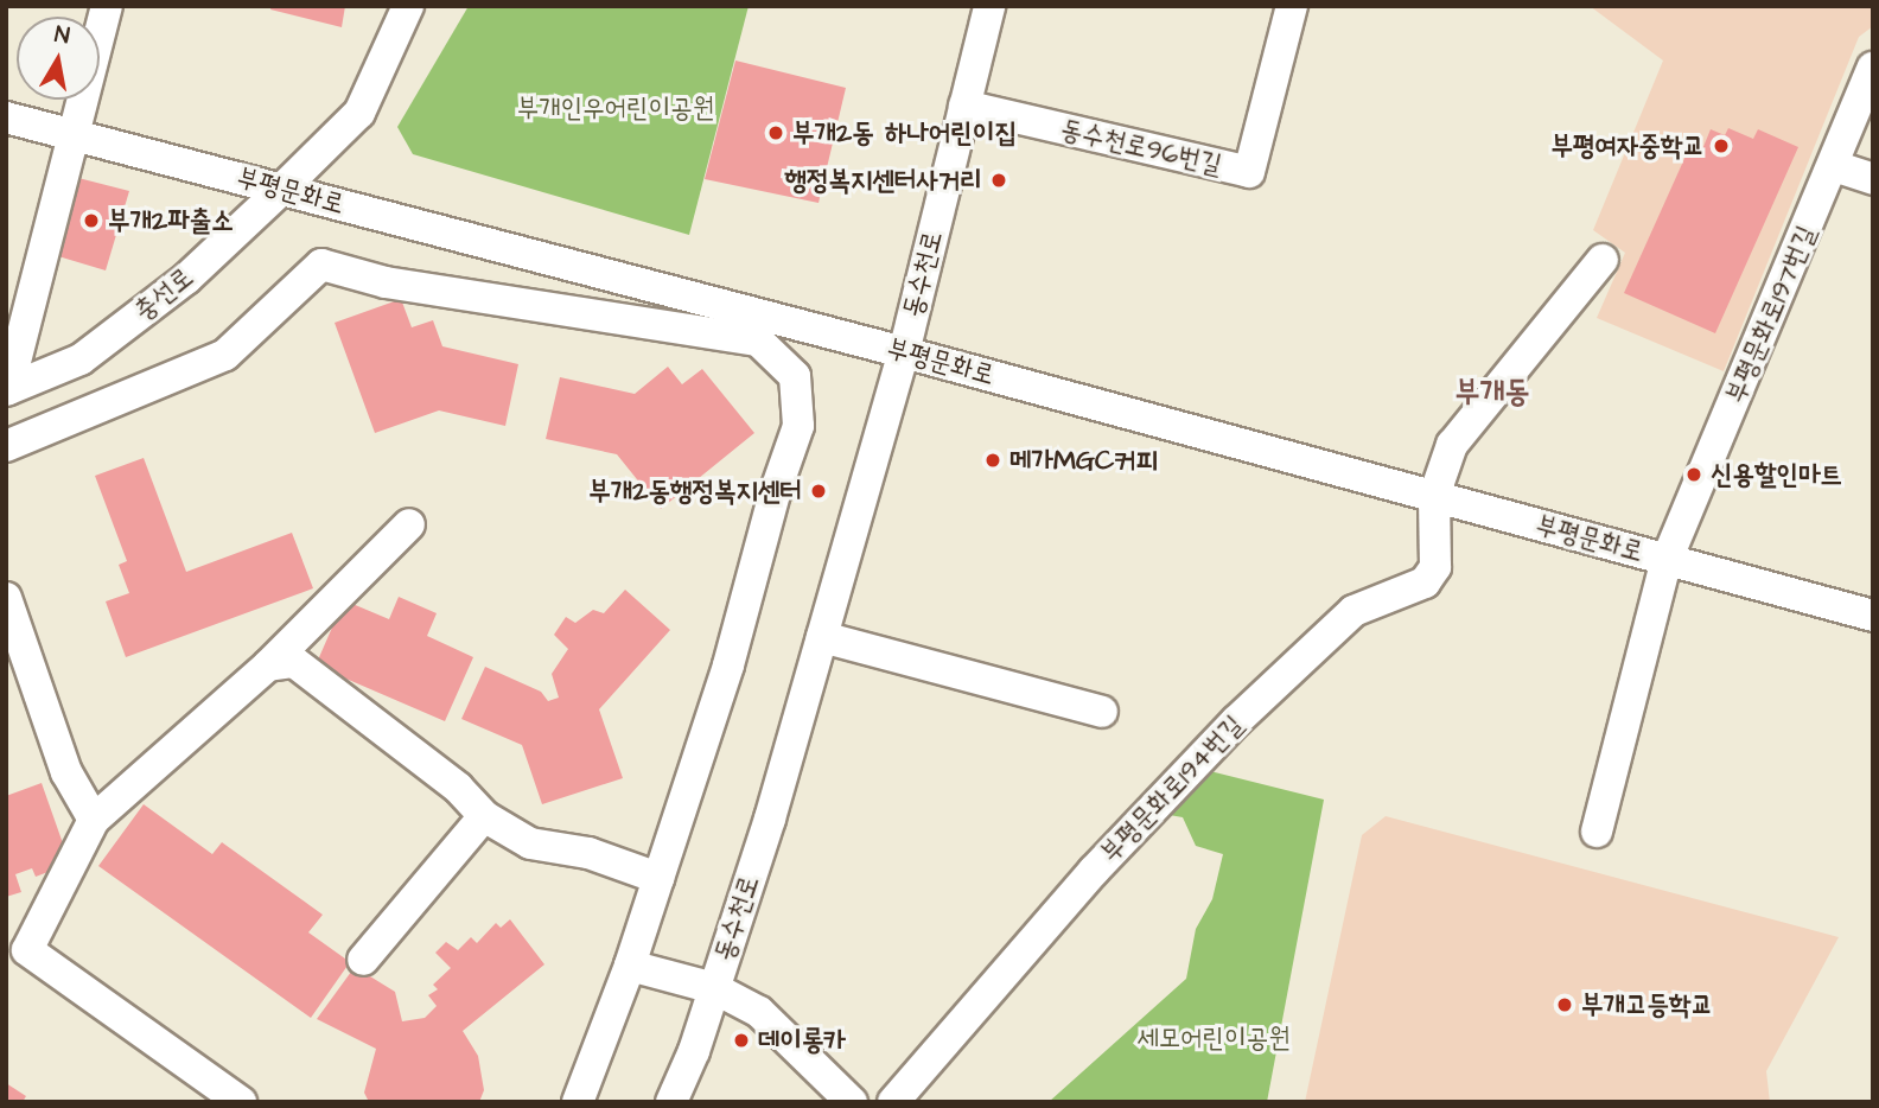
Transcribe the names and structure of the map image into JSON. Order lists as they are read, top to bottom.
{
  "streets": {
    "street": [
      "동수천로96번길",
      "부평문화로",
      "동수천로",
      "충선로",
      "부평문화로197번길",
      "부평문화로194번길"
    ]
  },
  "crossings": [
    ["동수천로96번길", "동수천로"],
    ["부평문화로", "동수천로"],
    ["부평문화로", "충선로"],
    ["부평문화로", "부평문화로197번길"],
    ["부평문화로", "부평문화로194번길"]
  ],
  "districts": ["부개동"],
  "parks": ["부개인우어린이공원", "세모어린이공원"],
  "places": [
    "부개2동 하나어린이집",
    "부평여자중학교",
    "행정복지센터사거리",
    "부개2파출소",
    "메가MGC커피",
    "신용할인마트",
    "부개2동행정복지센터",
    "부개고등학교",
    "데이롱카"
  ],
  "north": "top"
}
